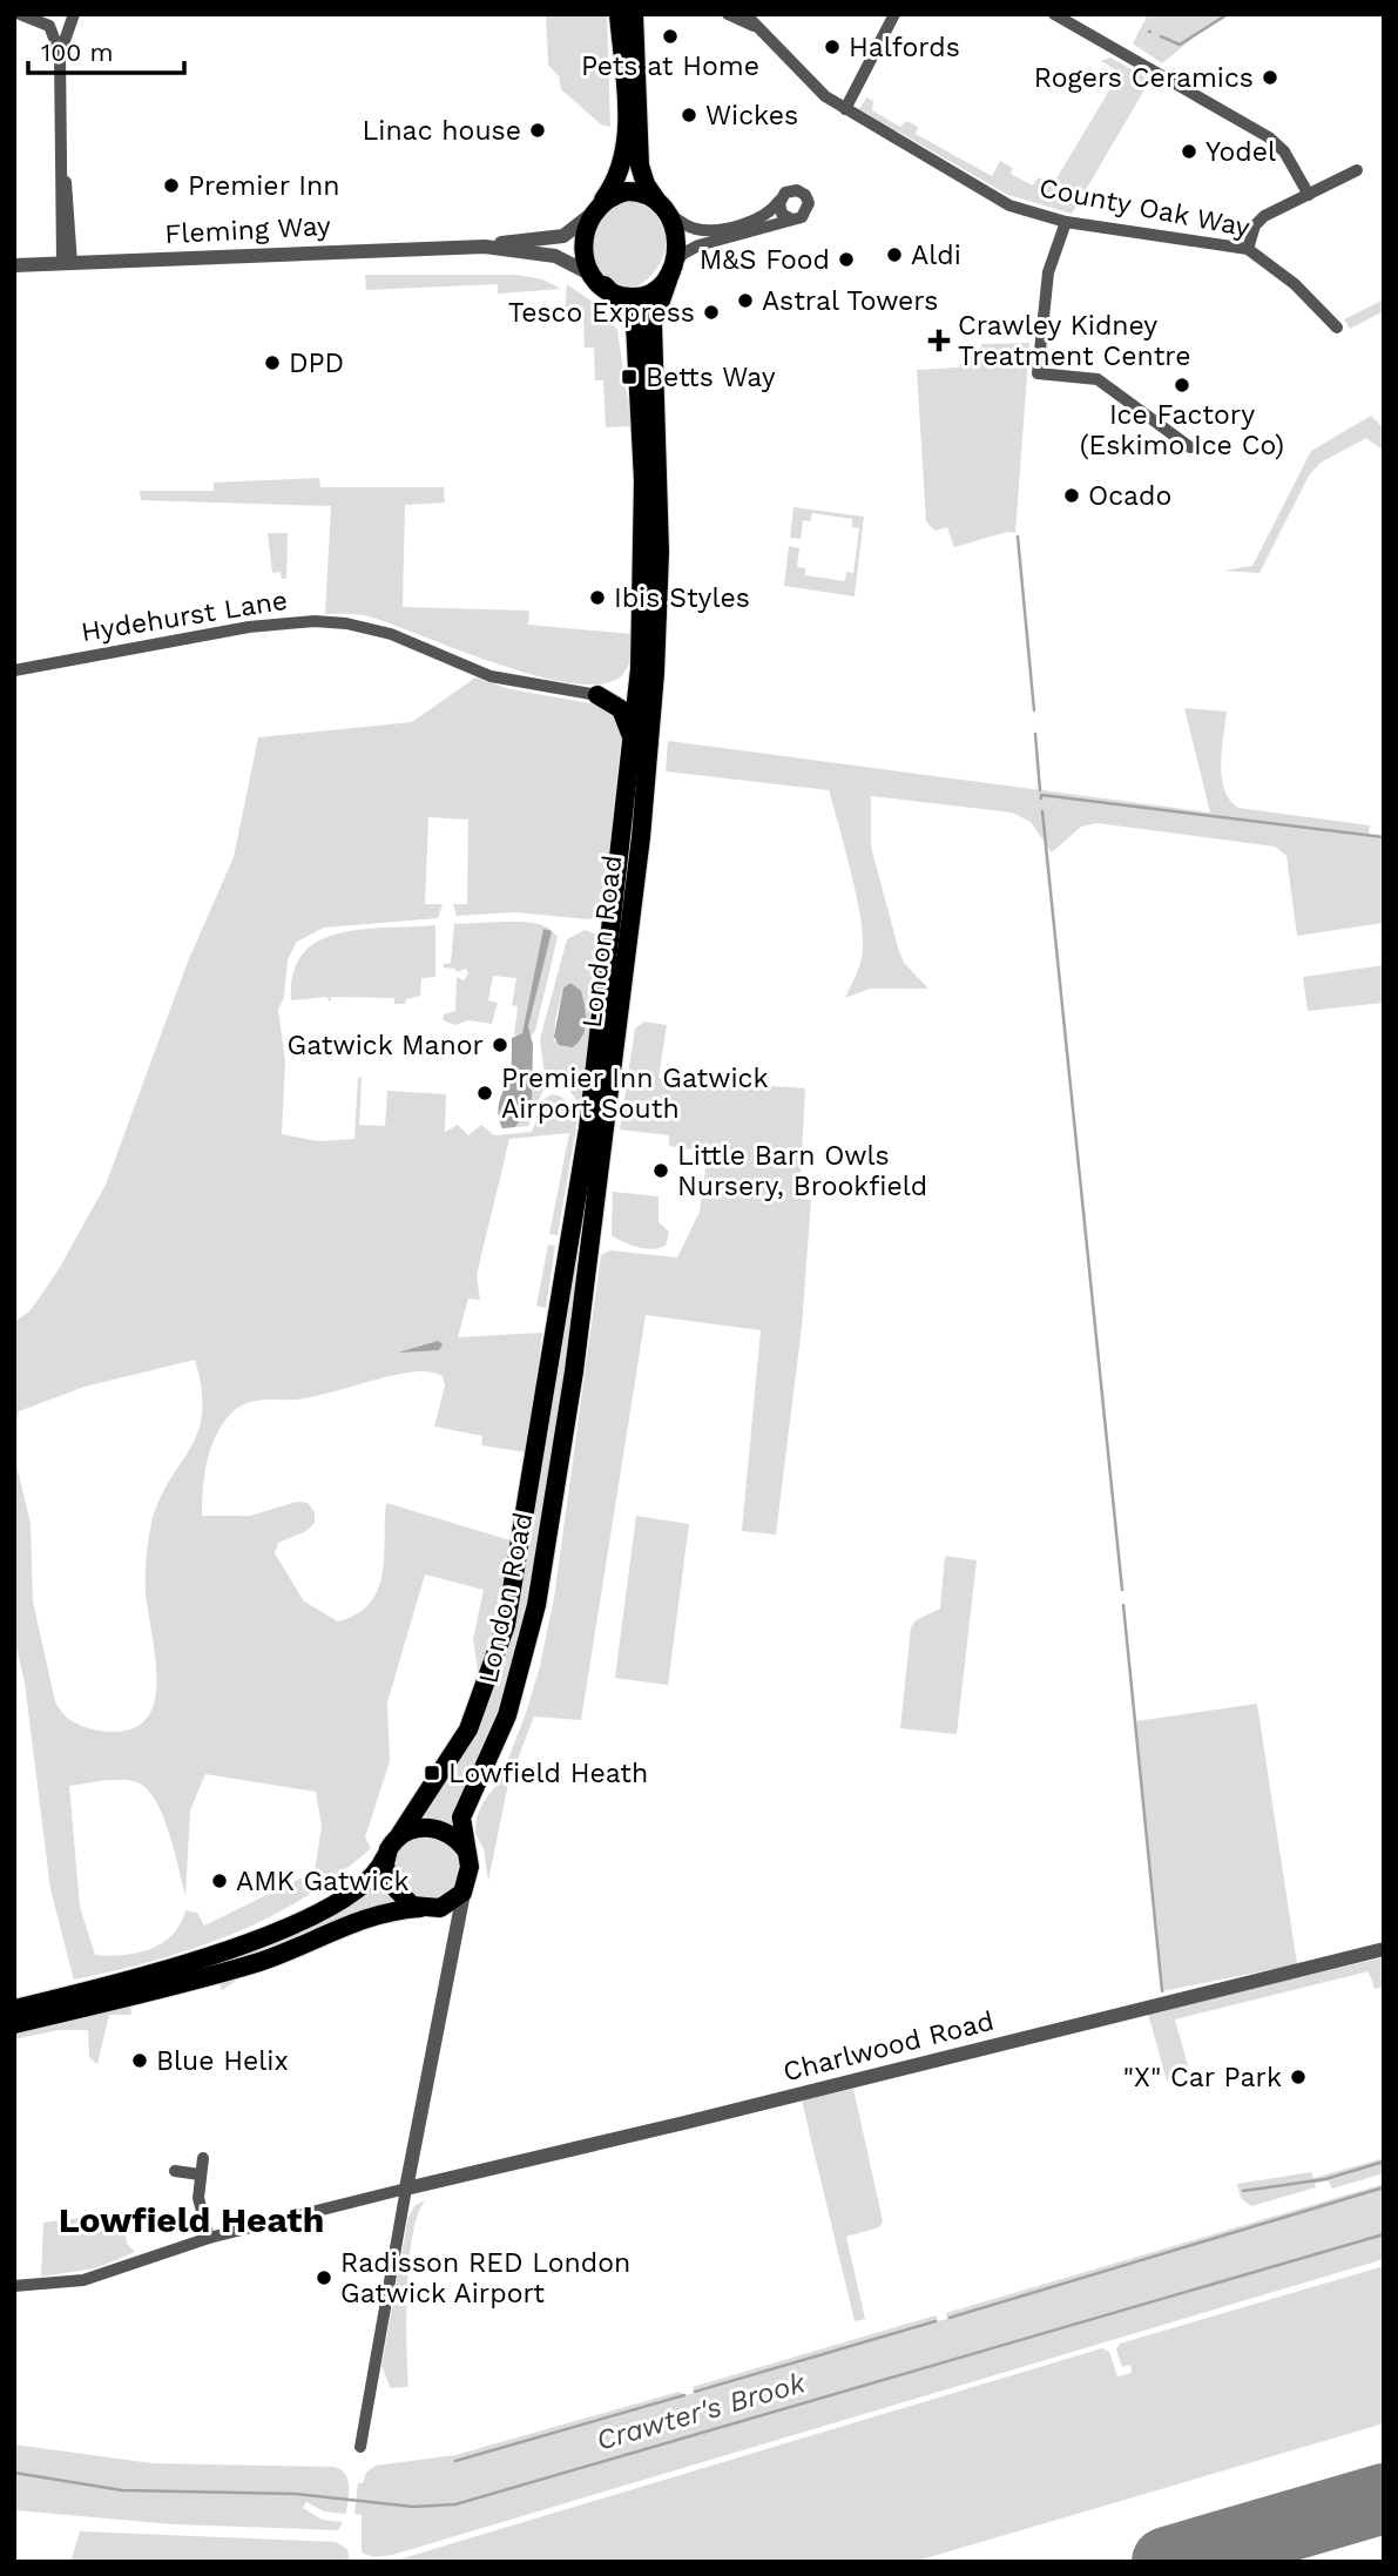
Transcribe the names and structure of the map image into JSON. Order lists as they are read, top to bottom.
{
  "streets": {
    "main road": ["London Road"],
    "street": [
      "County Oak Way",
      "Fleming Way",
      "Hydehurst Lane",
      "Charlwood Road"
    ]
  },
  "crossings": [
    ["Fleming Way", "London Road"]
  ],
  "districts": ["Lowfield Heath"],
  "water": ["Crawter's Brook"],
  "places": {
    "other": [
      "Pets at Home",
      "Halfords",
      "Rogers Ceramics",
      "Wickes",
      "Linac house",
      "Yodel",
      "Premier Inn",
      "Aldi",
      "M&S Food",
      "Astral Towers",
      "Tesco Express",
      "DPD",
      "Ice Factory (Eskimo Ice Co)",
      "Ocado",
      "Ibis Styles",
      "Gatwick Manor",
      "Premier Inn Gatwick Airport South",
      "Little Barn Owls Nursery, Brookfield",
      "AMK Gatwick",
      "Blue Helix",
      "\"X\" Car Park",
      "Radisson RED London Gatwick Airport"
    ],
    "health": ["Crawley Kidney Treatment Centre"],
    "transit": ["Betts Way", "Lowfield Heath"]
  },
  "scale_bar": "100 m"
}
